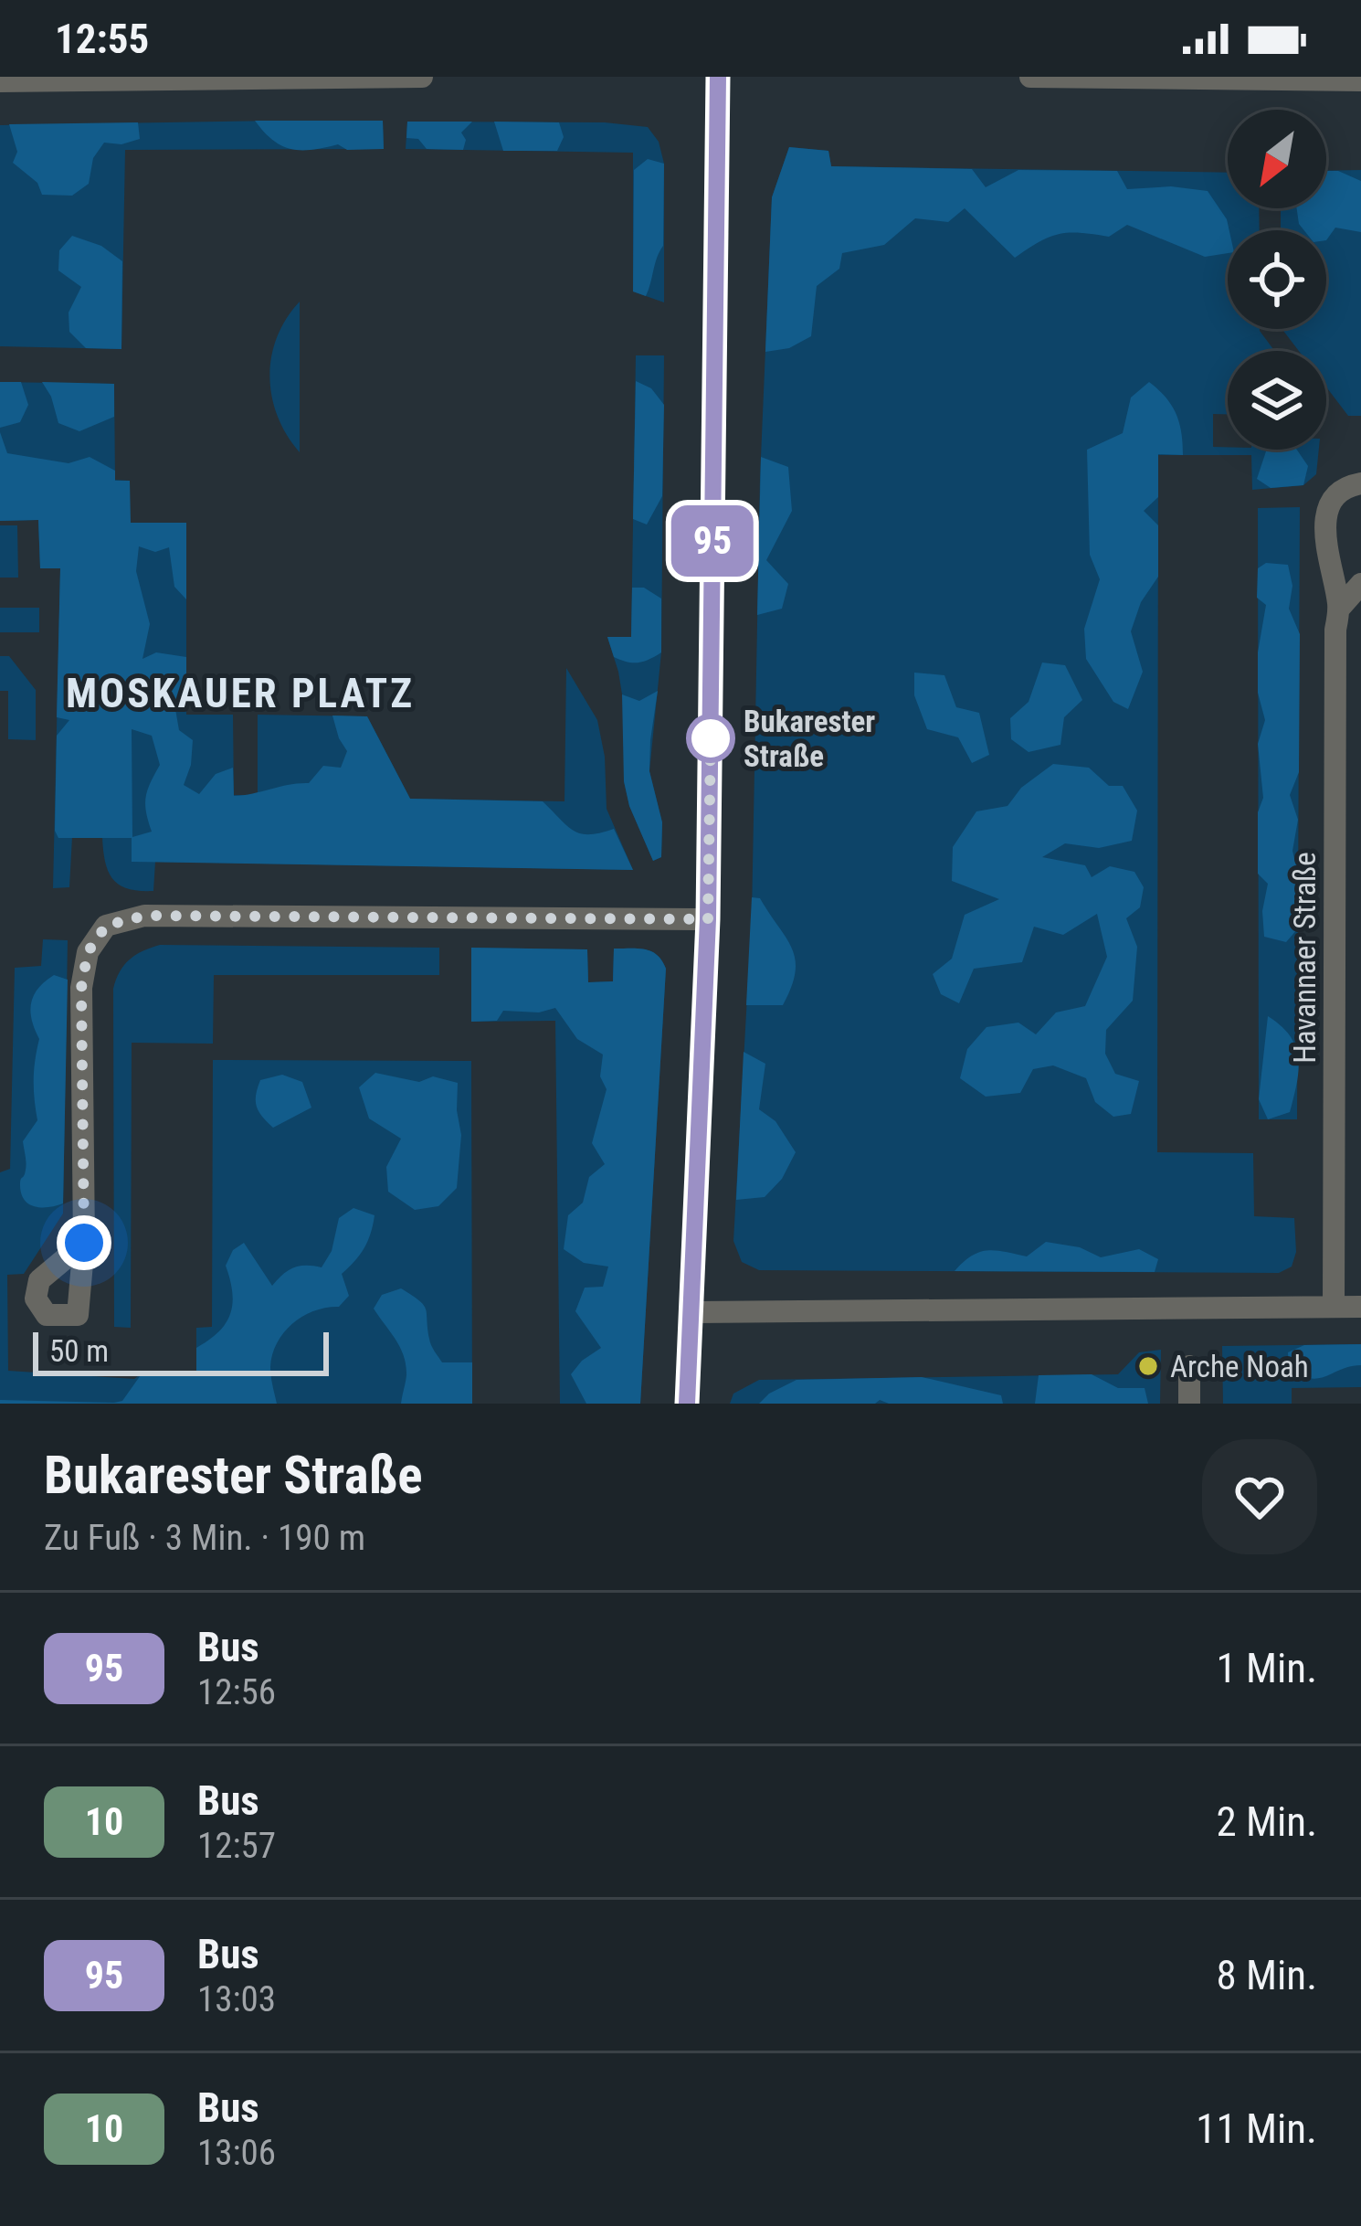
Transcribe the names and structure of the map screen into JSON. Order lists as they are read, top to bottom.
{
  "streets": {
    "street": ["Havannaer Straße"]
  },
  "districts": ["MOSKAUER PLATZ"],
  "places": ["Bukarester Straße", "Arche Noah"],
  "lines": ["bus line 95"],
  "scale_bar": "50 m",
  "north": "bottom left",
  "page": {
    "status": "12:55",
    "on_map": "95",
    "scale": "50 m",
    "heading": ["Bukarester Straße", "Zu Fuß · 3 Min. · 190 m"],
    "list": [
      {
        "mark": "95",
        "name": "Bus",
        "note": "12:56",
        "value": "1 Min."
      },
      {
        "mark": "10",
        "name": "Bus",
        "note": "12:57",
        "value": "2 Min."
      },
      {
        "mark": "95",
        "name": "Bus",
        "note": "13:03",
        "value": "8 Min."
      },
      {
        "mark": "10",
        "name": "Bus",
        "note": "13:06",
        "value": "11 Min."
      }
    ]
  }
}
